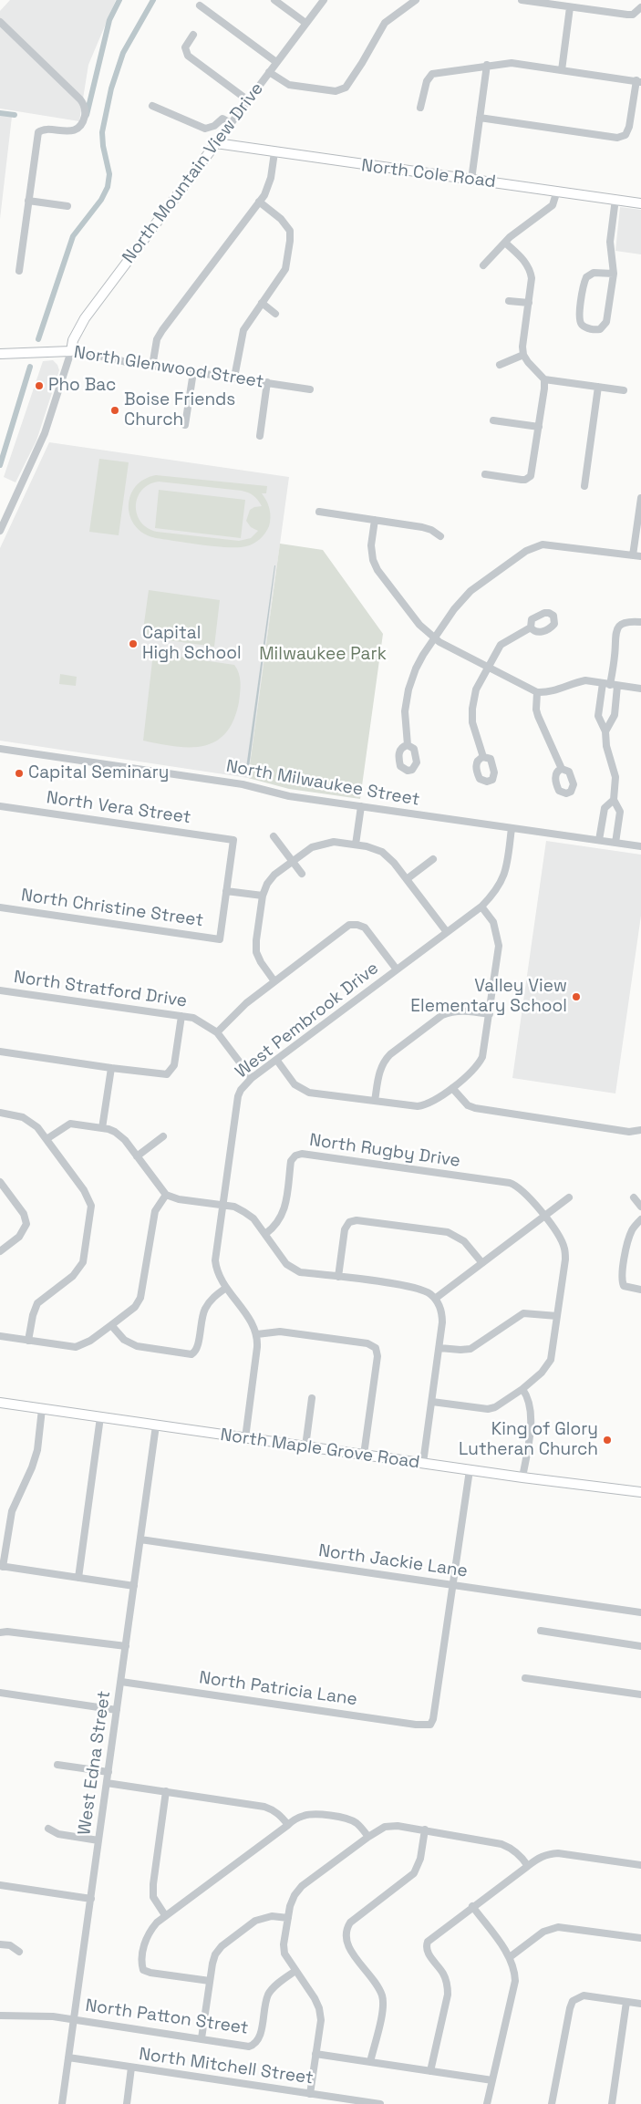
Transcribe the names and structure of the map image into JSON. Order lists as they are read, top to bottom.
{
  "streets": {
    "main road": [
      "North Mountain View Drive",
      "North Cole Road",
      "North Glenwood Street",
      "North Maple Grove Road"
    ],
    "street": [
      "North Milwaukee Street",
      "North Vera Street",
      "North Christine Street",
      "North Stratford Drive",
      "West Pembrook Drive",
      "North Rugby Drive",
      "North Jackie Lane",
      "North Patricia Lane",
      "West Edna Street",
      "North Patton Street",
      "North Mitchell Street"
    ]
  },
  "crossings": [
    ["North Mountain View Drive", "North Cole Road"],
    ["North Mountain View Drive", "North Glenwood Street"],
    ["North Milwaukee Street", "West Pembrook Drive"],
    ["North Vera Street", "North Christine Street"],
    ["North Stratford Drive", "West Pembrook Drive"],
    ["North Maple Grove Road", "West Edna Street"],
    ["North Jackie Lane", "North Patricia Lane"],
    ["North Jackie Lane", "West Edna Street"],
    ["North Patricia Lane", "West Edna Street"],
    ["West Edna Street", "North Patton Street"],
    ["West Edna Street", "North Mitchell Street"]
  ],
  "parks": ["Milwaukee Park"],
  "places": [
    "Pho Bac",
    "Boise Friends Church",
    "Capital High School",
    "Capital Seminary",
    "Valley View Elementary School",
    "King of Glory Lutheran Church"
  ]
}
